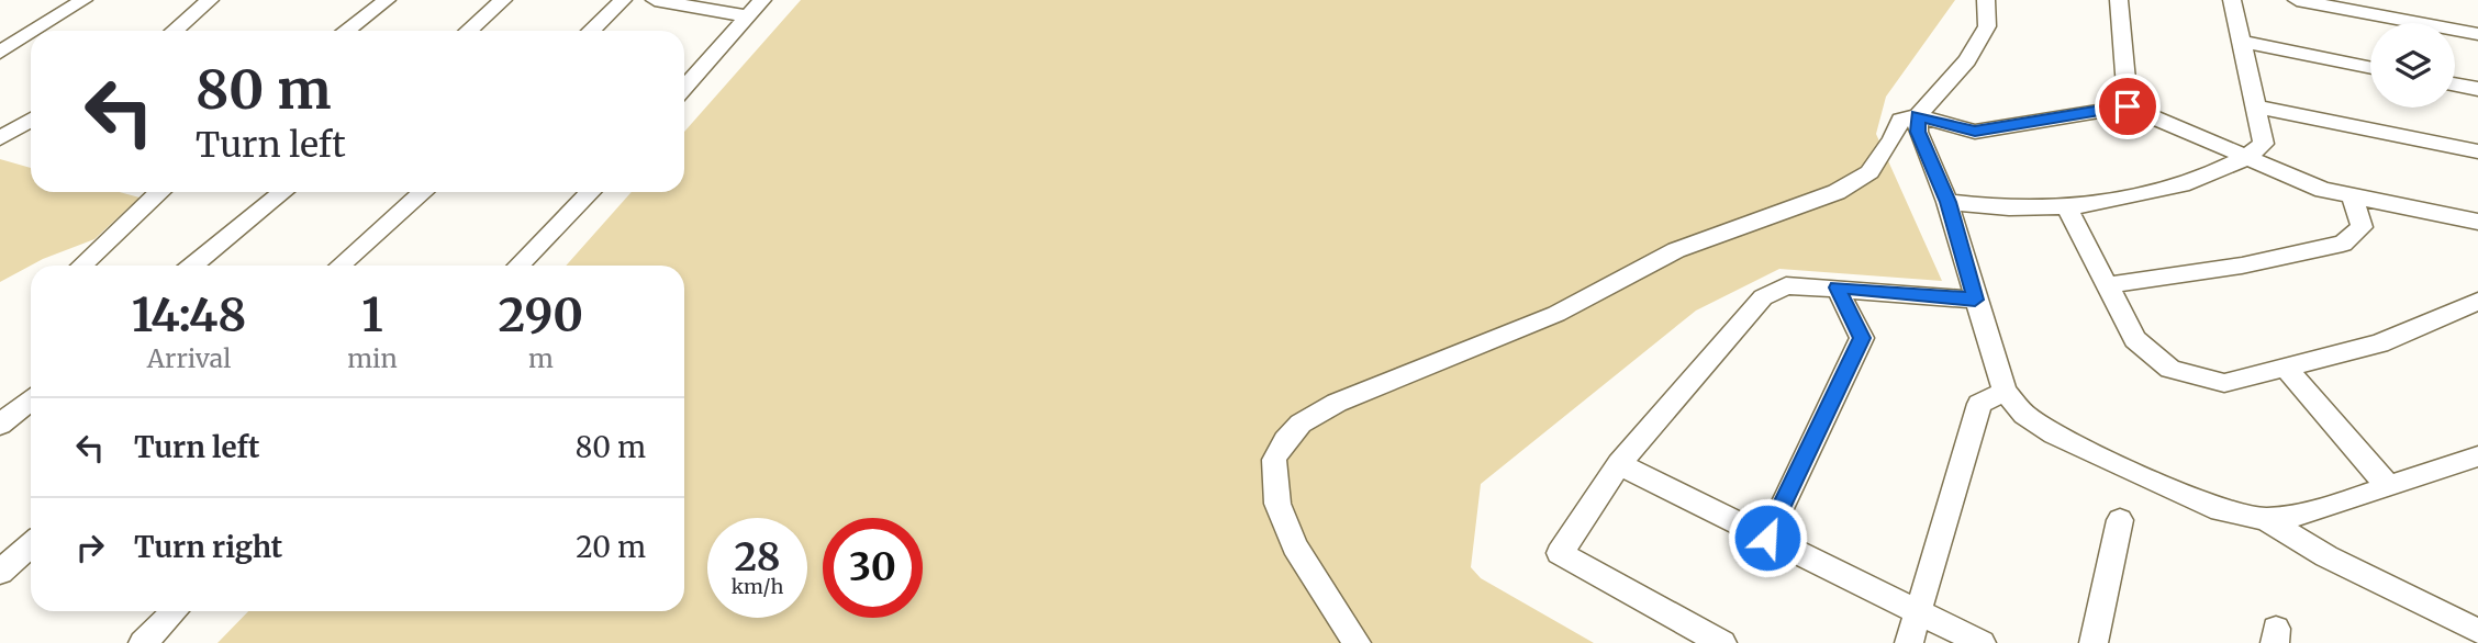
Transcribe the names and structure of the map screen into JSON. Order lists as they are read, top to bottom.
{
  "page": {
    "turn": ["80 m", "Turn left"],
    "eta": [
      "14:48",
      "Arrival",
      "1",
      "min",
      "290",
      "m"
    ],
    "list": [
      {
        "name": "Turn left",
        "value": "80 m"
      },
      {
        "name": "Turn right",
        "value": "20 m"
      }
    ],
    "speed": "28 km/h",
    "limit": "30"
  }
}
